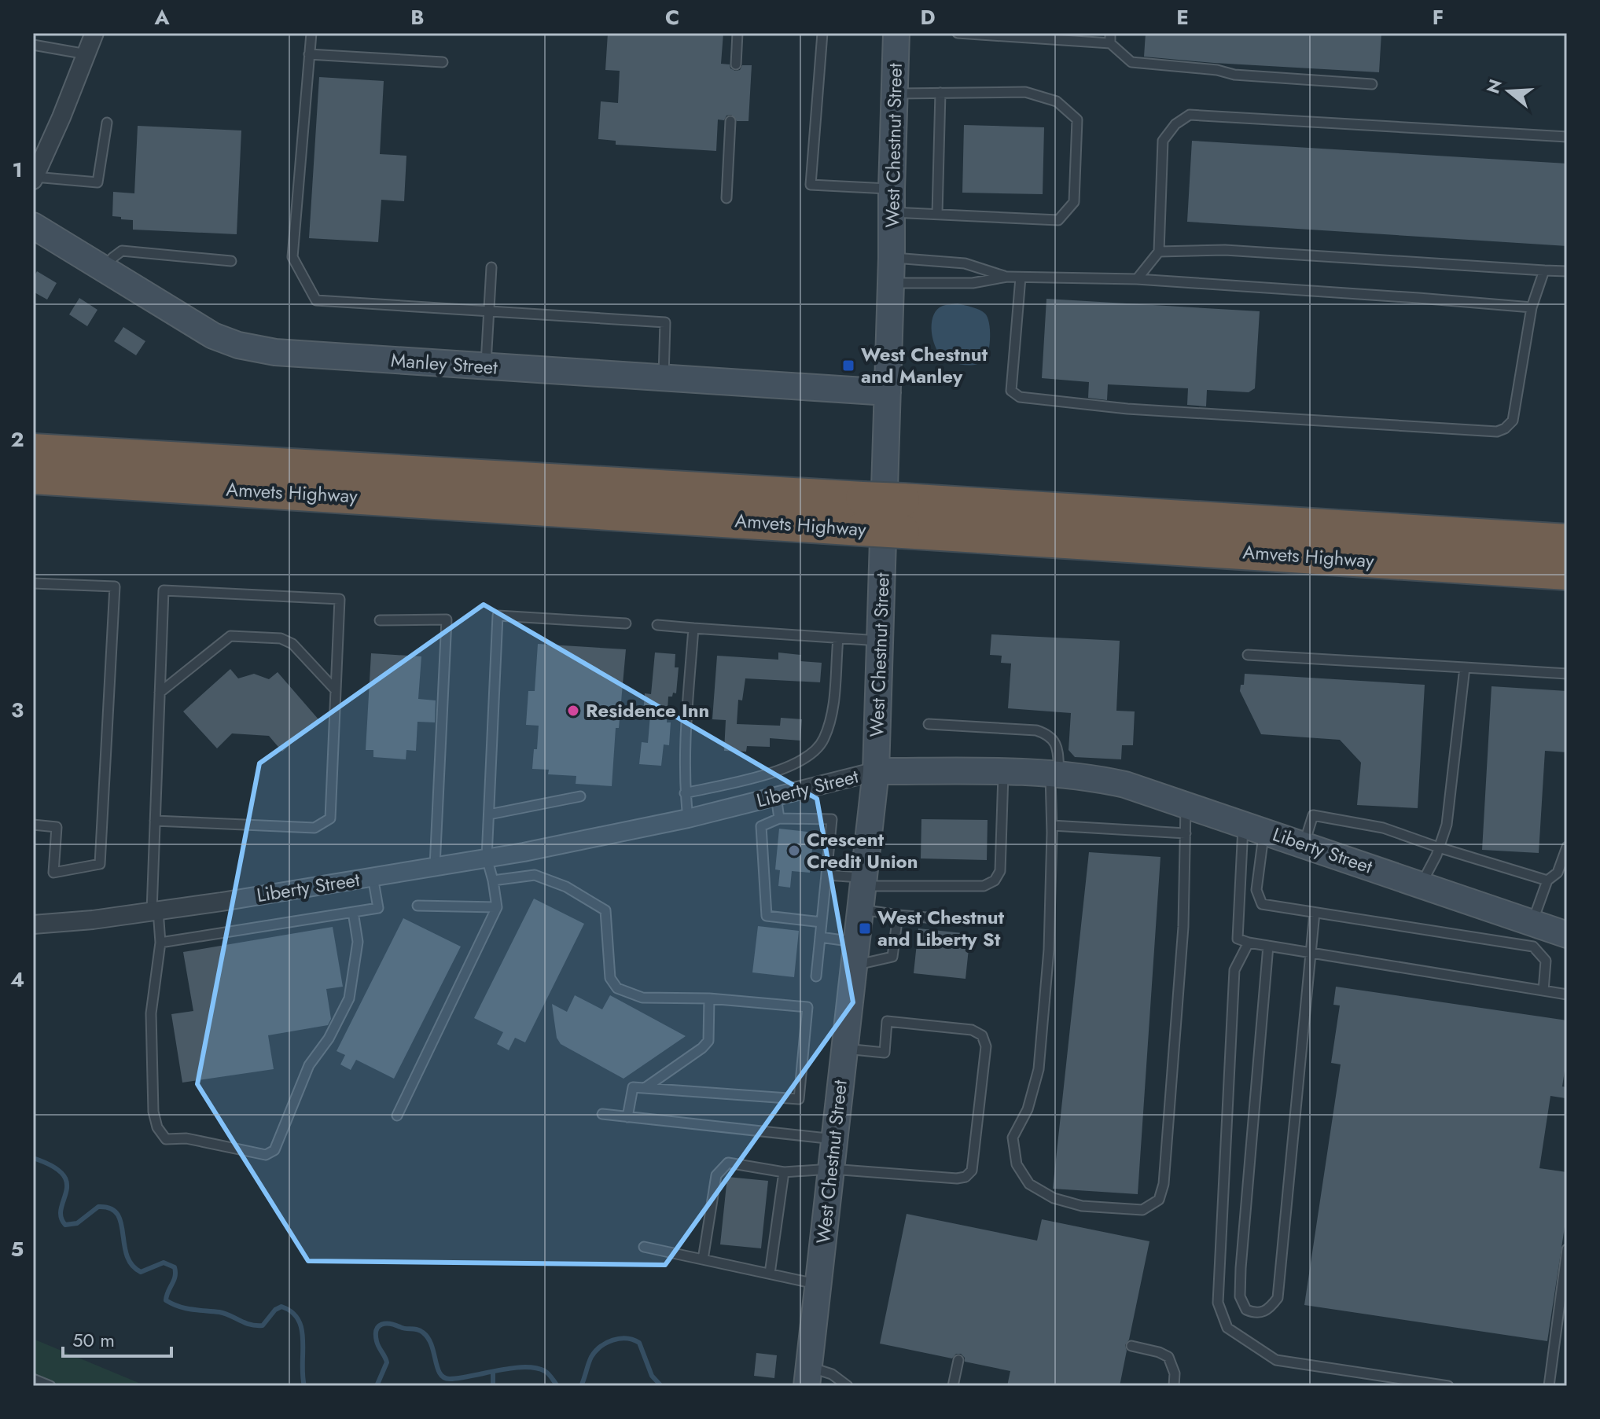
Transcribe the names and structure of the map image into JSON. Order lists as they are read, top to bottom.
{
  "streets": {
    "highway": ["Amvets Highway"],
    "main road": ["West Chestnut Street", "Manley Street", "Liberty Street"]
  },
  "crossings": [
    ["West Chestnut Street", "Manley Street"],
    ["West Chestnut Street", "Liberty Street"]
  ],
  "places": {
    "transit": ["West Chestnut and Manley", "West Chestnut and Liberty St"],
    "other": ["Residence Inn", "Crescent Credit Union"]
  },
  "scale_bar": "50 m",
  "north": "left",
  "grid": {
    "columns": [
      "A",
      "B",
      "C",
      "D",
      "E",
      "F"
    ],
    "rows": [
      "1",
      "2",
      "3",
      "4",
      "5"
    ]
  }
}
